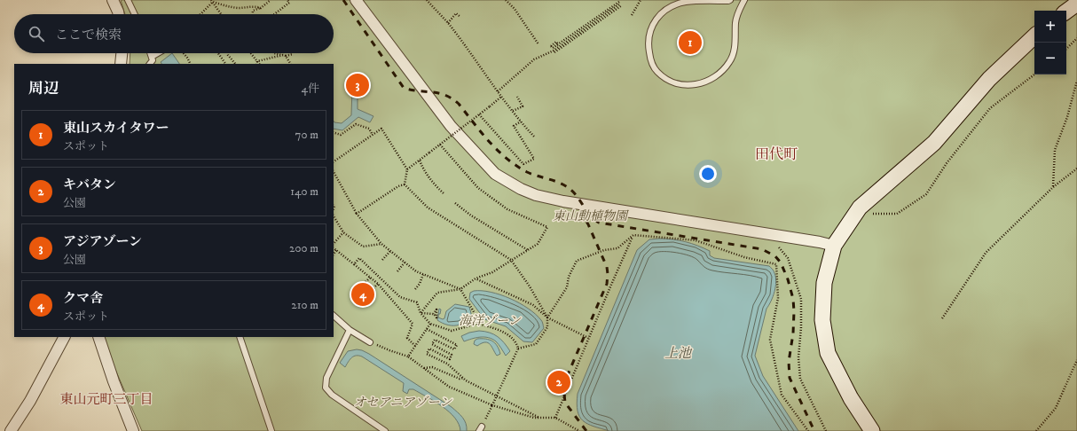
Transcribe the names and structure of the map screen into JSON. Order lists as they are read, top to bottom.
{
  "districts": ["田代町", "東山元町三丁目"],
  "water": ["上池"],
  "parks": ["東山動植物園", "海洋ゾーン", "オセアニアゾーン"],
  "page": {
    "map_buttons": ["+", "−"],
    "search": "ここで検索",
    "pins": [
      "1",
      "3",
      "4",
      "2"
    ],
    "heading": ["周辺", "4件"],
    "list": [
      {
        "mark": "1",
        "name": "東山スカイタワー",
        "note": "スポット",
        "value": "70 m"
      },
      {
        "mark": "2",
        "name": "キバタン",
        "note": "公園",
        "value": "140 m"
      },
      {
        "mark": "3",
        "name": "アジアゾーン",
        "note": "公園",
        "value": "200 m"
      },
      {
        "mark": "4",
        "name": "クマ舎",
        "note": "スポット",
        "value": "210 m"
      }
    ]
  }
}
